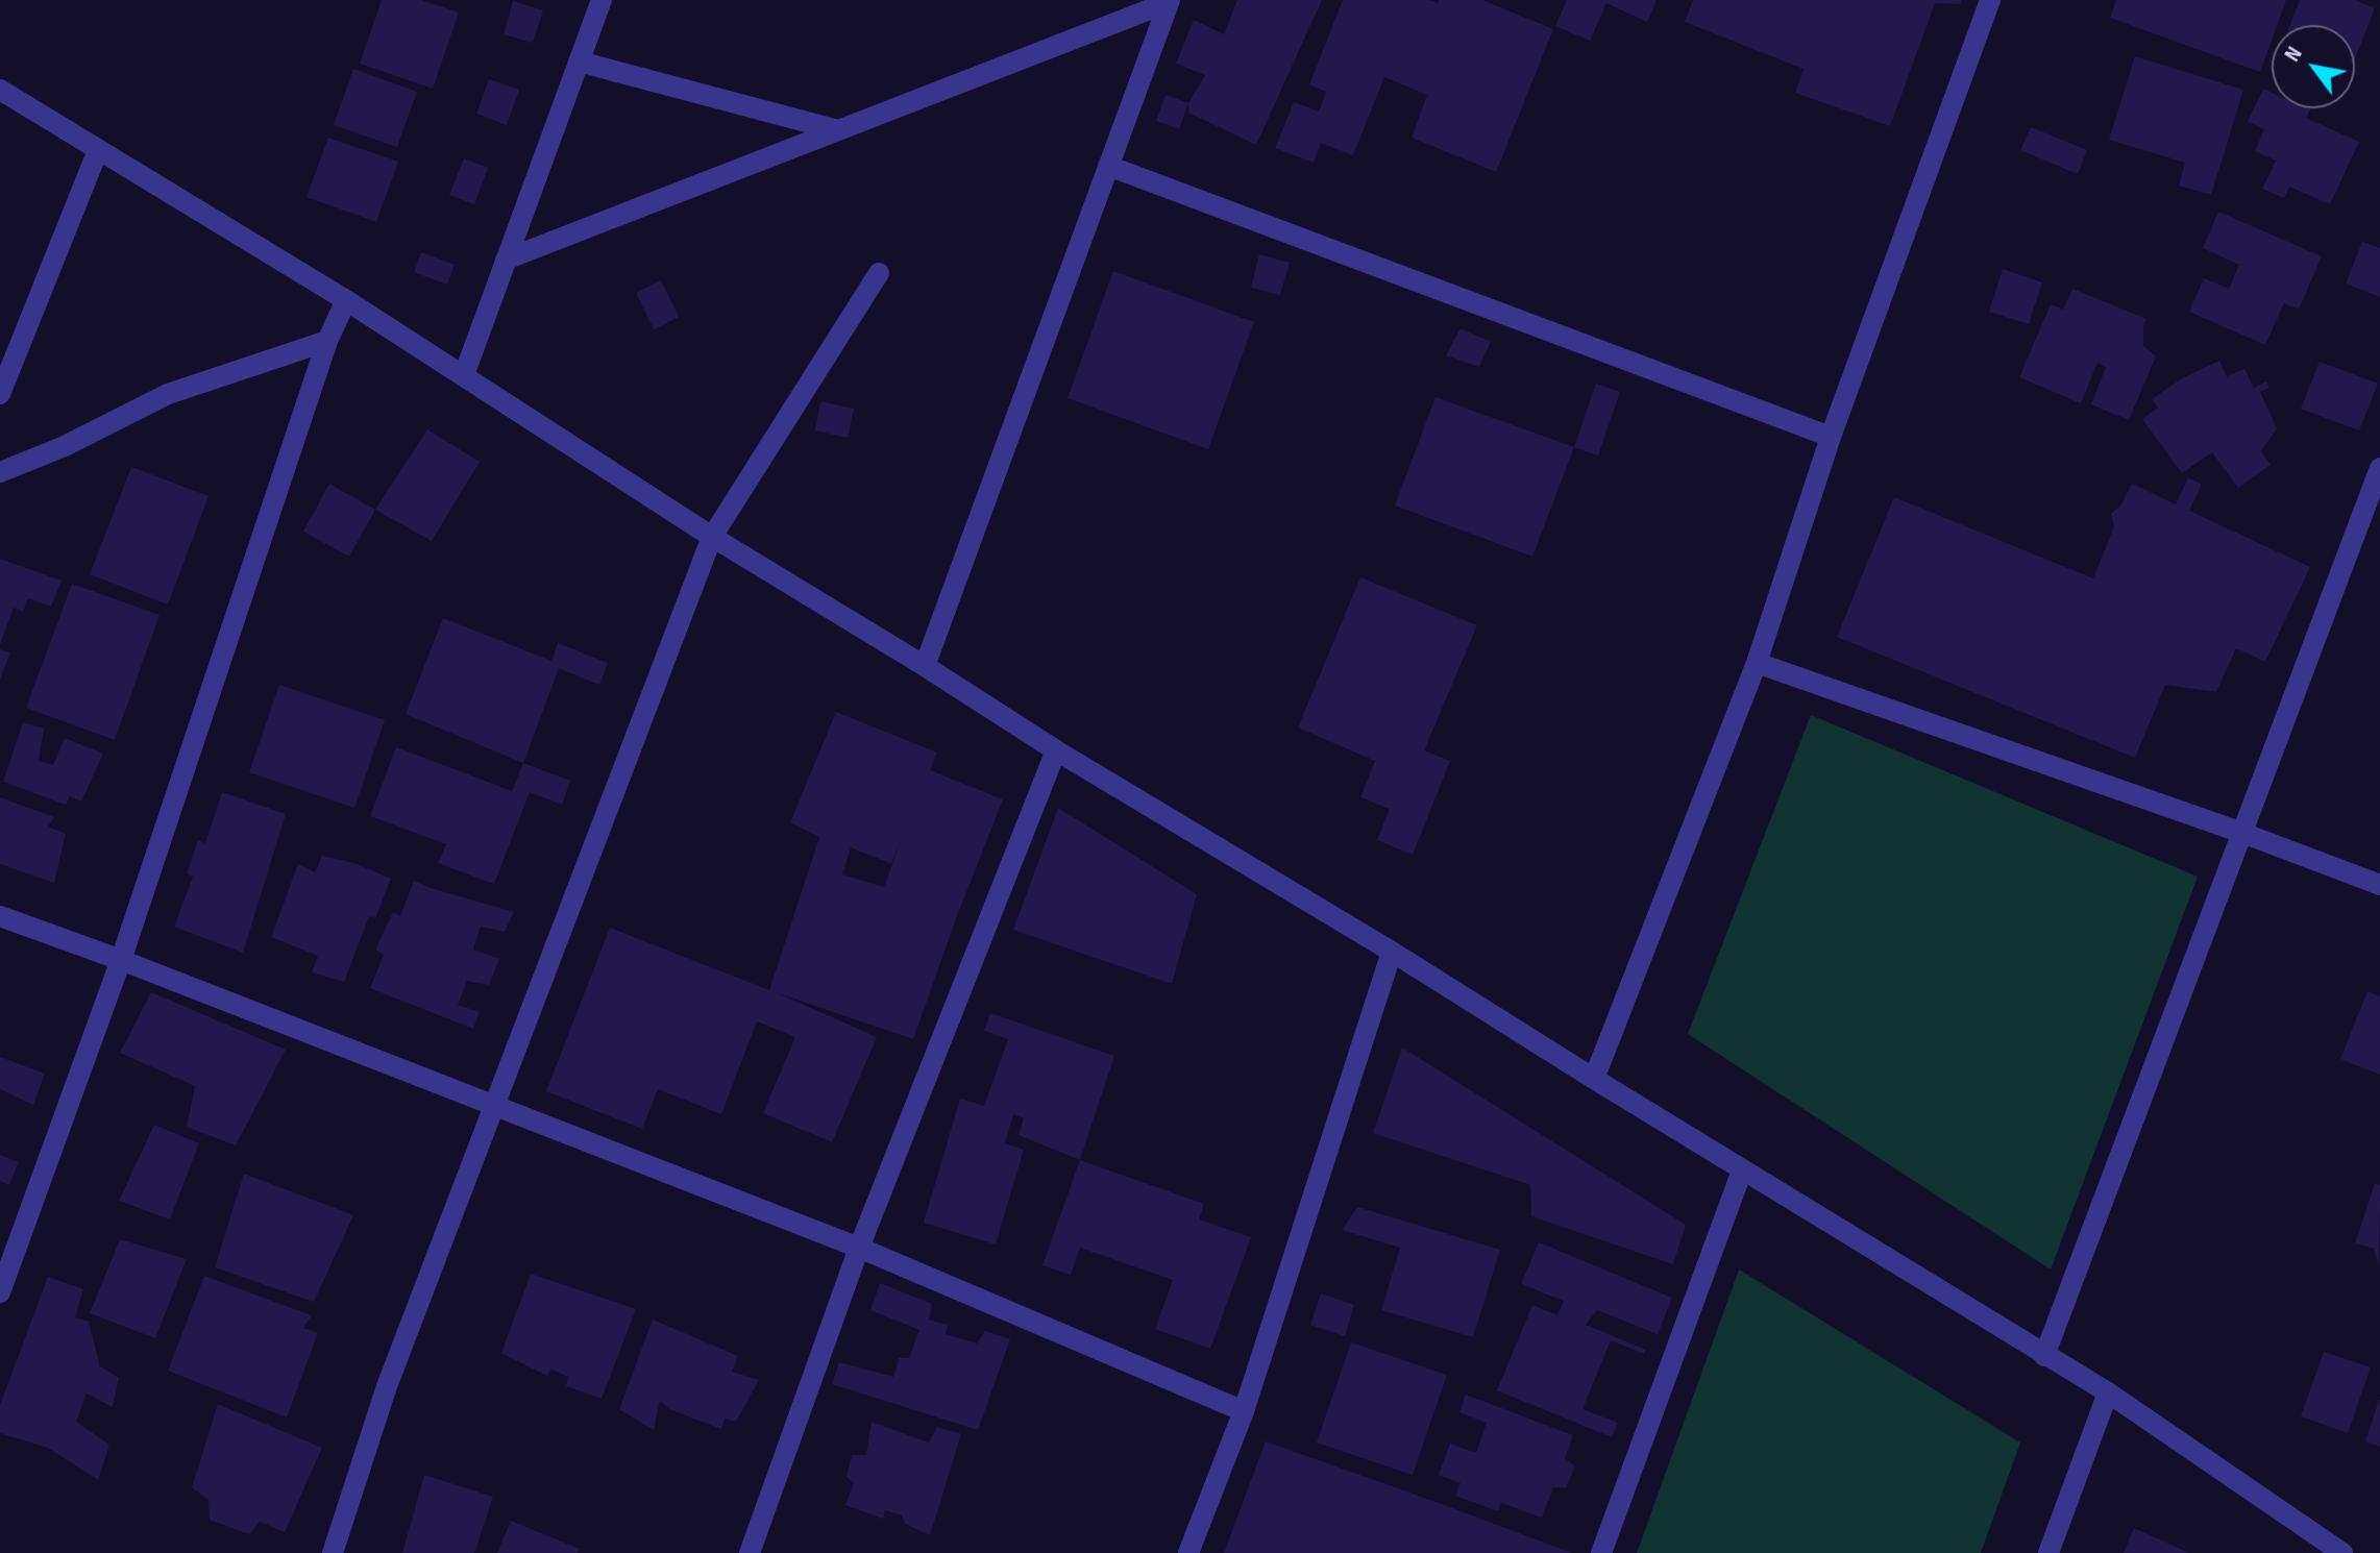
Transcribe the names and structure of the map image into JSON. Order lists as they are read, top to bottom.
{
  "north": "top left"
}
